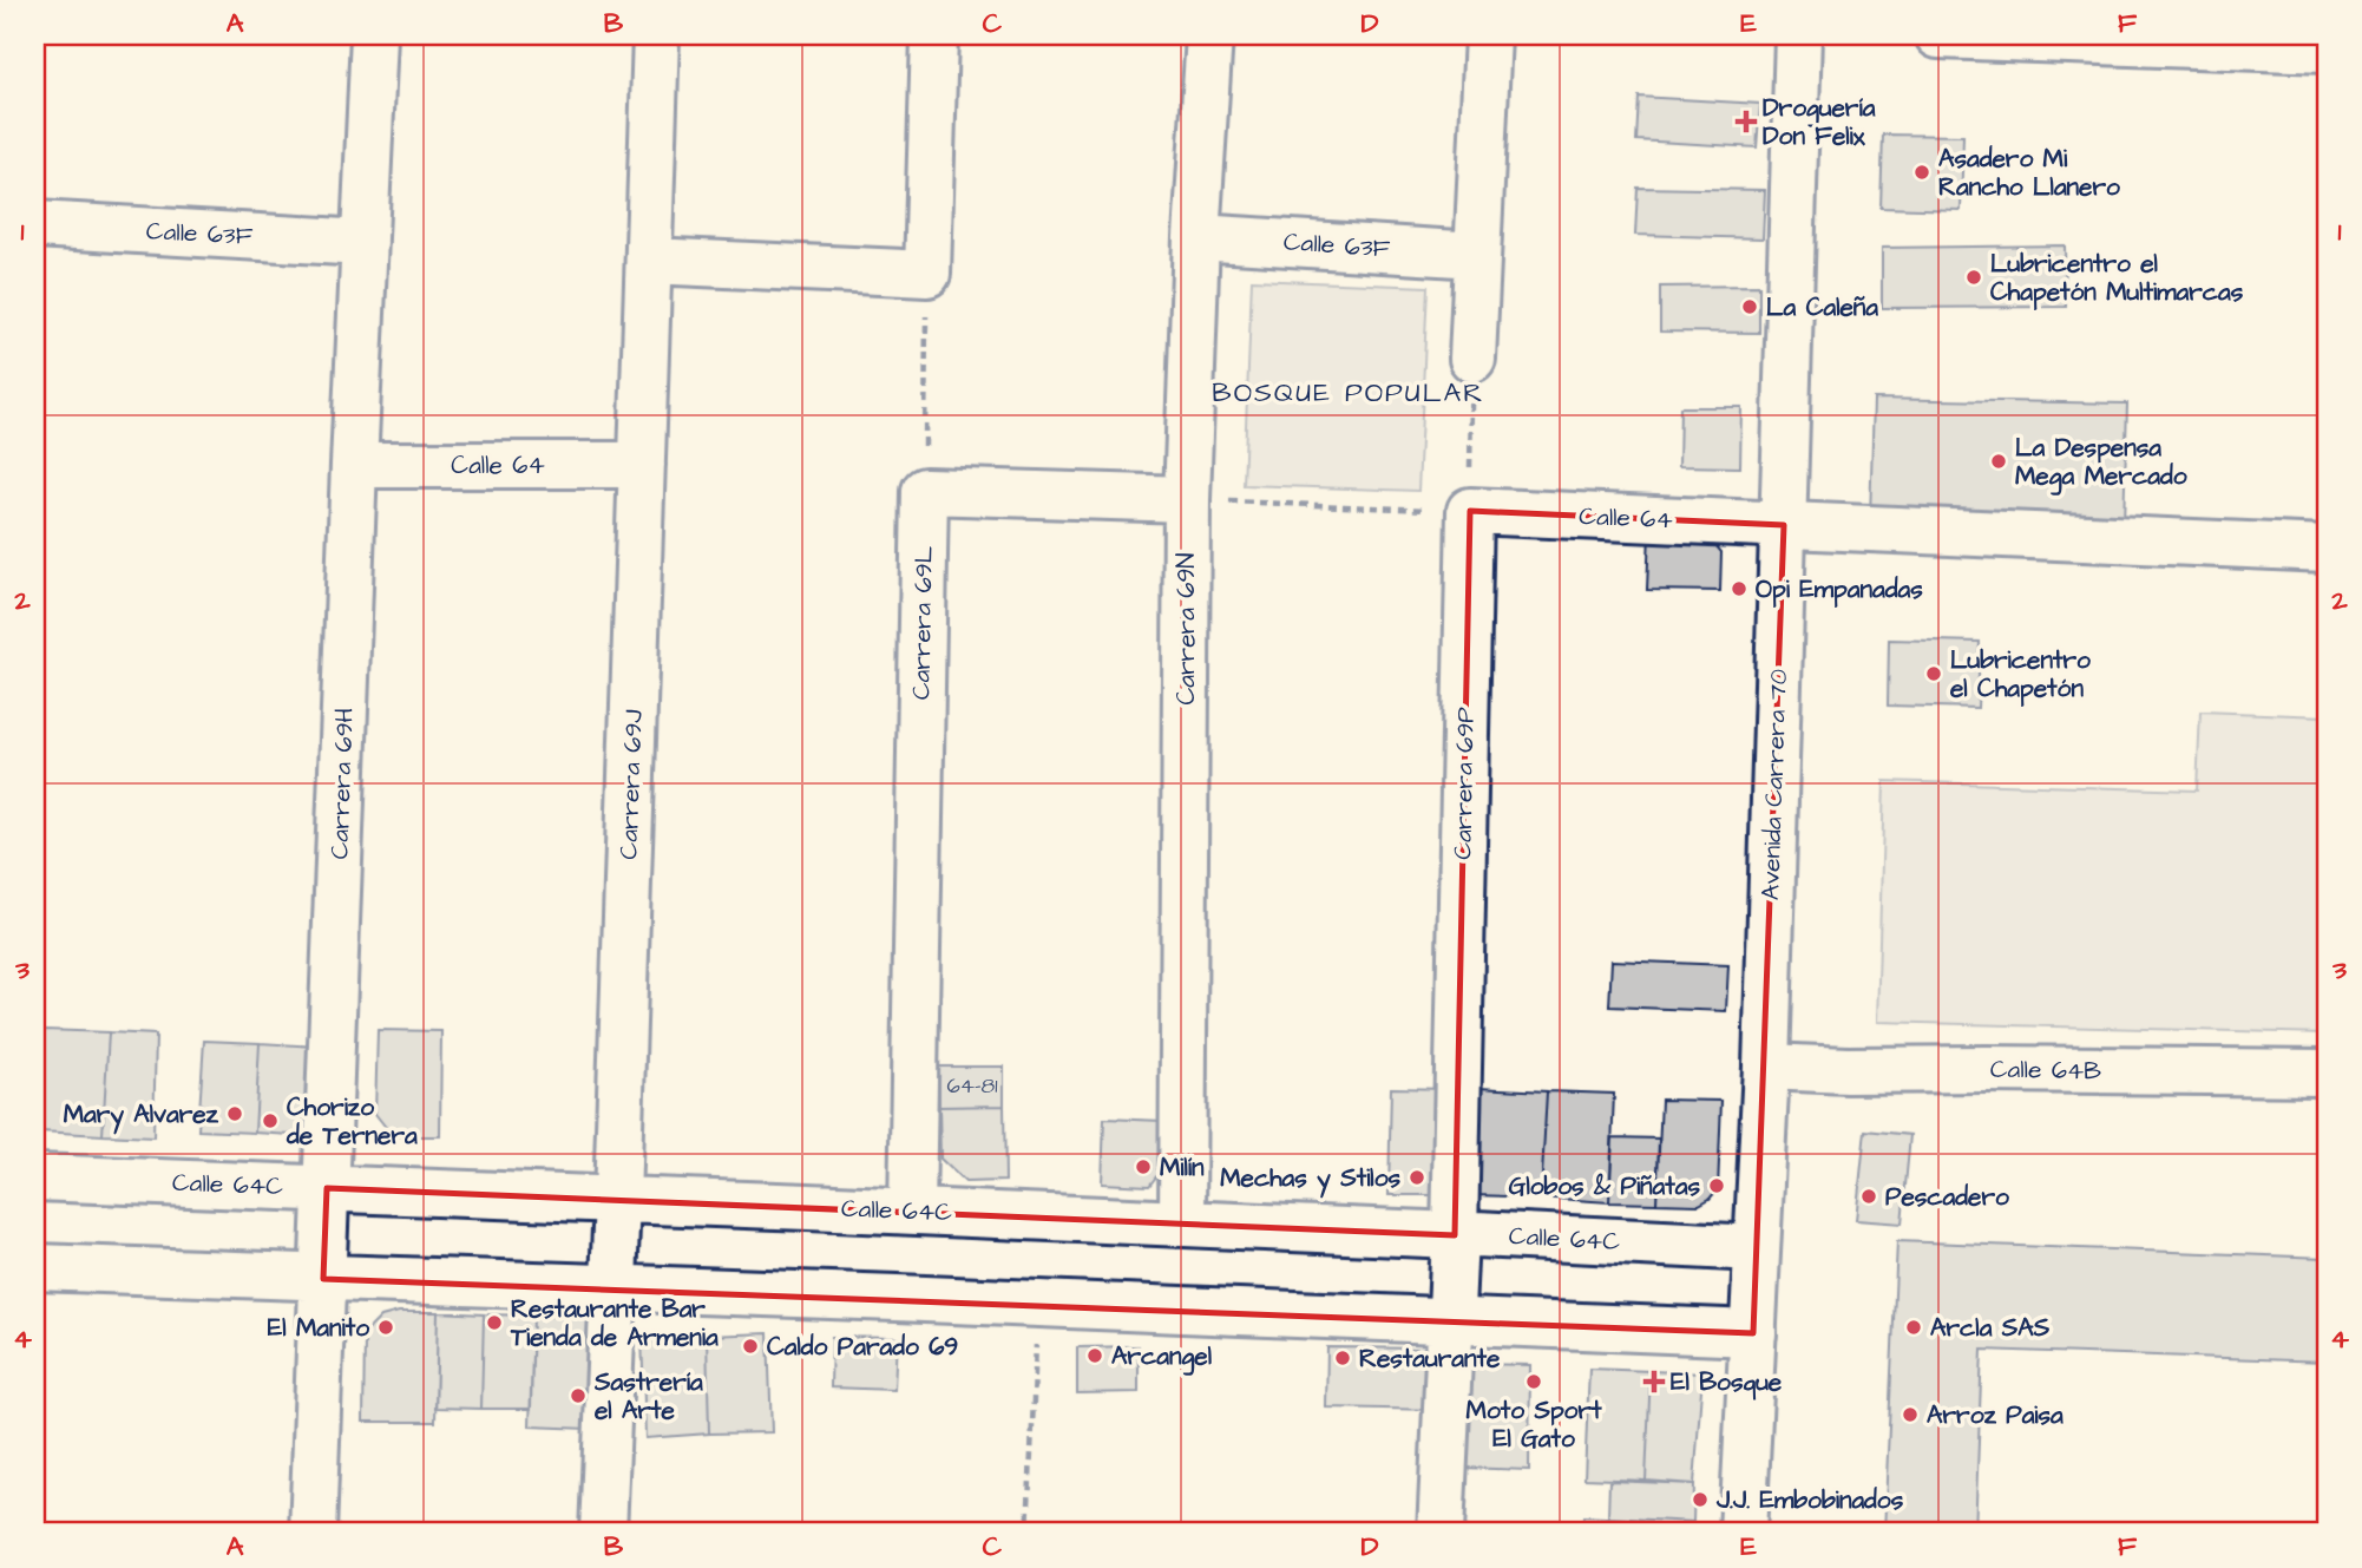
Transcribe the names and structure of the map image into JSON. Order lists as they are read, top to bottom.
{
  "streets": {
    "street": [
      "Calle 63F",
      "Calle 64",
      "Carrera 69L",
      "Carrera 69N",
      "Carrera 69H",
      "Carrera 69P",
      "Carrera 69J",
      "Avenida Carrera 70",
      "Calle 64B",
      "Calle 64C"
    ]
  },
  "crossings": [
    ["Calle 63F", "Carrera 69N"],
    ["Calle 63F", "Carrera 69H"],
    ["Calle 64", "Carrera 69H"],
    ["Calle 64", "Carrera 69P"],
    ["Calle 64", "Carrera 69J"],
    ["Calle 64", "Avenida Carrera 70"],
    ["Carrera 69L", "Calle 64C"],
    ["Carrera 69N", "Calle 64C"],
    ["Carrera 69H", "Calle 64C"],
    ["Carrera 69P", "Calle 64C"],
    ["Carrera 69J", "Calle 64C"],
    ["Avenida Carrera 70", "Calle 64B"],
    ["Avenida Carrera 70", "Calle 64C"]
  ],
  "districts": ["BOSQUE POPULAR"],
  "places": {
    "health": ["Droguería Don Felix", "El Bosque"],
    "other": [
      "Asadero Mi Rancho Llanero",
      "Lubricentro el Chapetón Multimarcas",
      "La Caleña",
      "La Despensa Mega Mercado",
      "Opi Empanadas",
      "Lubricentro el Chapetón",
      "Mary Alvarez",
      "Chorizo de Ternera",
      "Milín",
      "Mechas y Stilos",
      "Globos & Piñatas",
      "Pescadero",
      "Restaurante Bar Tienda de Armenia",
      "El Manito",
      "Arcla SAS",
      "Caldo Parado 69",
      "Arcangel",
      "Restaurante",
      "Moto Sport El Gato",
      "Sastrería el Arte",
      "Arroz Paisa",
      "J.J. Embobinados"
    ]
  },
  "house_numbers": ["64-81"],
  "grid": {
    "columns": [
      "A",
      "B",
      "C",
      "D",
      "E",
      "F"
    ],
    "rows": [
      "1",
      "2",
      "3",
      "4"
    ]
  }
}
